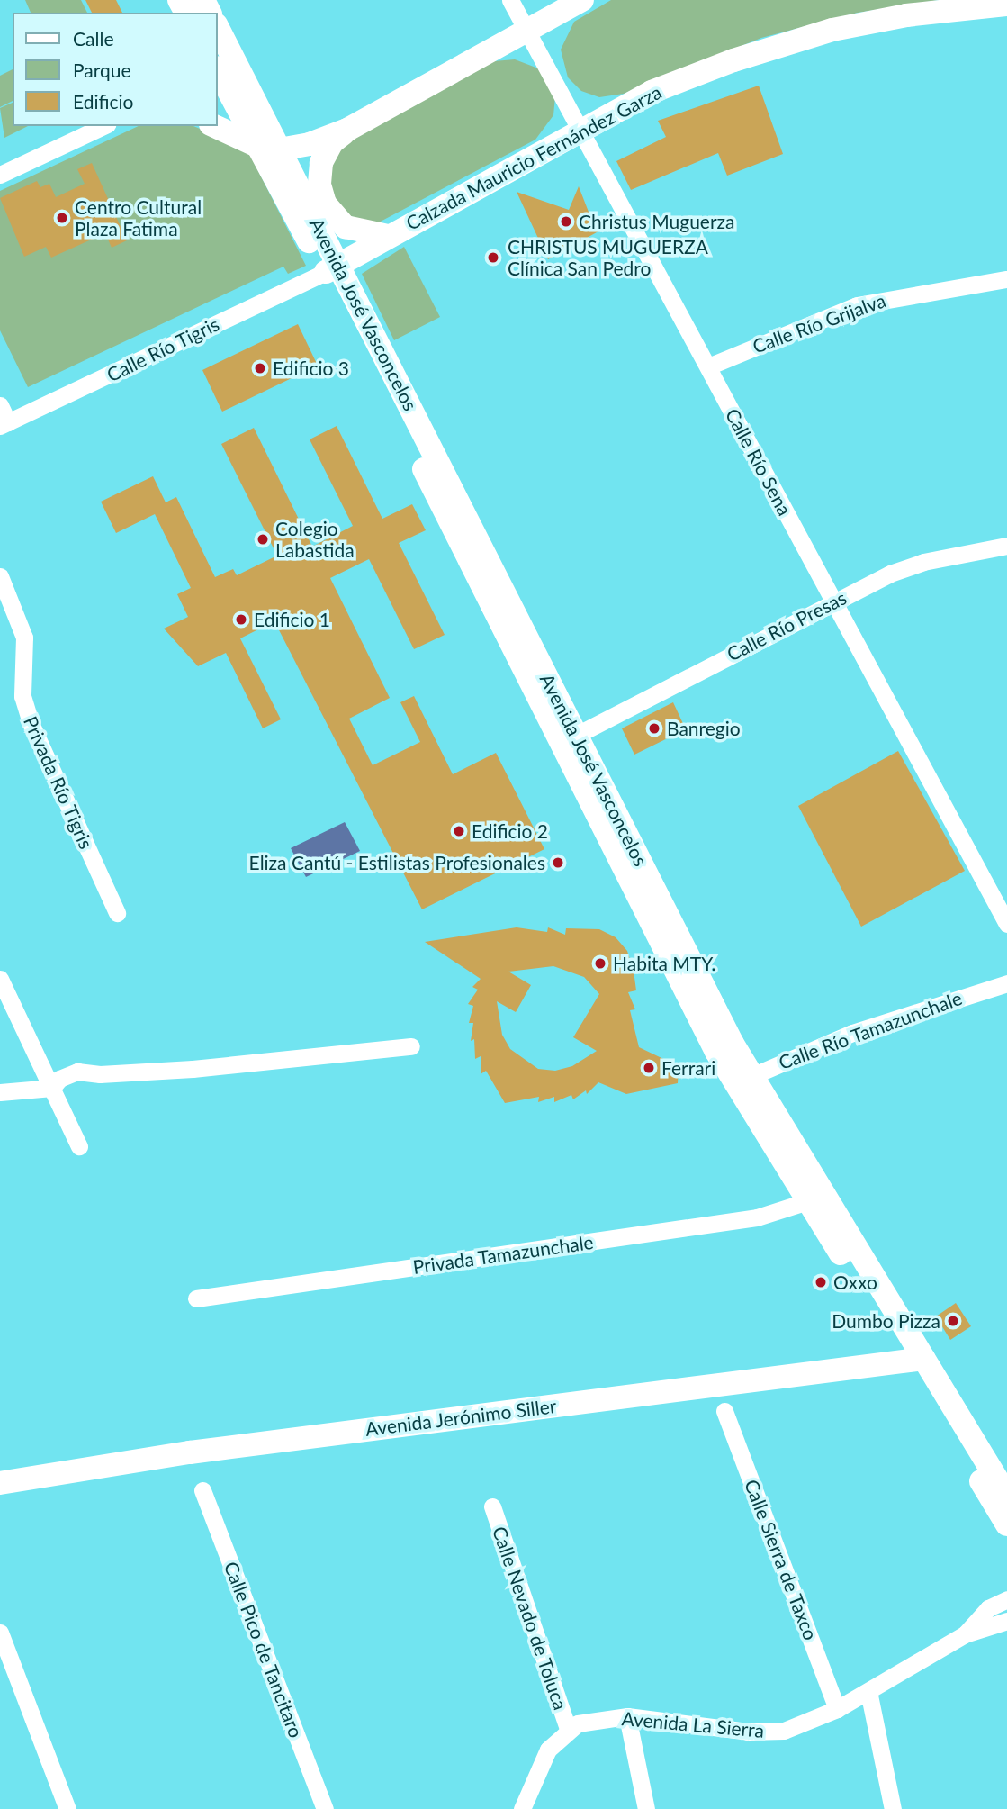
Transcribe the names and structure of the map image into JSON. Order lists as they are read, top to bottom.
{
  "streets": {
    "main road": ["Calzada Mauricio Fernández Garza", "Avenida José Vasconcelos", "Avenida Jerónimo Siller"],
    "street": [
      "Calle Río Grijalva",
      "Calle Río Tigris",
      "Calle Río Sena",
      "Calle Río Presas",
      "Privada Río Tigris",
      "Calle Río Tamazunchale",
      "Privada Tamazunchale",
      "Calle Sierra de Taxco",
      "Calle Nevado de Toluca",
      "Calle Pico de Tancitaro",
      "Avenida La Sierra"
    ]
  },
  "crossings": [
    ["Calzada Mauricio Fernández Garza", "Avenida José Vasconcelos"],
    ["Calzada Mauricio Fernández Garza", "Calle Río Tigris"],
    ["Calzada Mauricio Fernández Garza", "Calle Río Sena"],
    ["Avenida José Vasconcelos", "Calle Río Tigris"],
    ["Avenida José Vasconcelos", "Calle Río Presas"],
    ["Avenida José Vasconcelos", "Calle Río Tamazunchale"],
    ["Avenida José Vasconcelos", "Privada Tamazunchale"],
    ["Avenida José Vasconcelos", "Avenida Jerónimo Siller"],
    ["Calle Río Grijalva", "Calle Río Sena"],
    ["Calle Río Sena", "Calle Río Presas"],
    ["Calle Sierra de Taxco", "Avenida La Sierra"],
    ["Calle Nevado de Toluca", "Avenida La Sierra"]
  ],
  "places": [
    "Centro Cultural Plaza Fatima",
    "Christus Muguerza",
    "CHRISTUS MUGUERZA Clínica San Pedro",
    "Edificio 3",
    "Colegio Labastida",
    "Edificio 1",
    "Banregio",
    "Edificio 2",
    "Eliza Cantú - Estilistas Profesionales",
    "Habita MTY.",
    "Ferrari",
    "Oxxo",
    "Dumbo Pizza"
  ],
  "legend": ["Calle", "Parque", "Edificio"]
}
